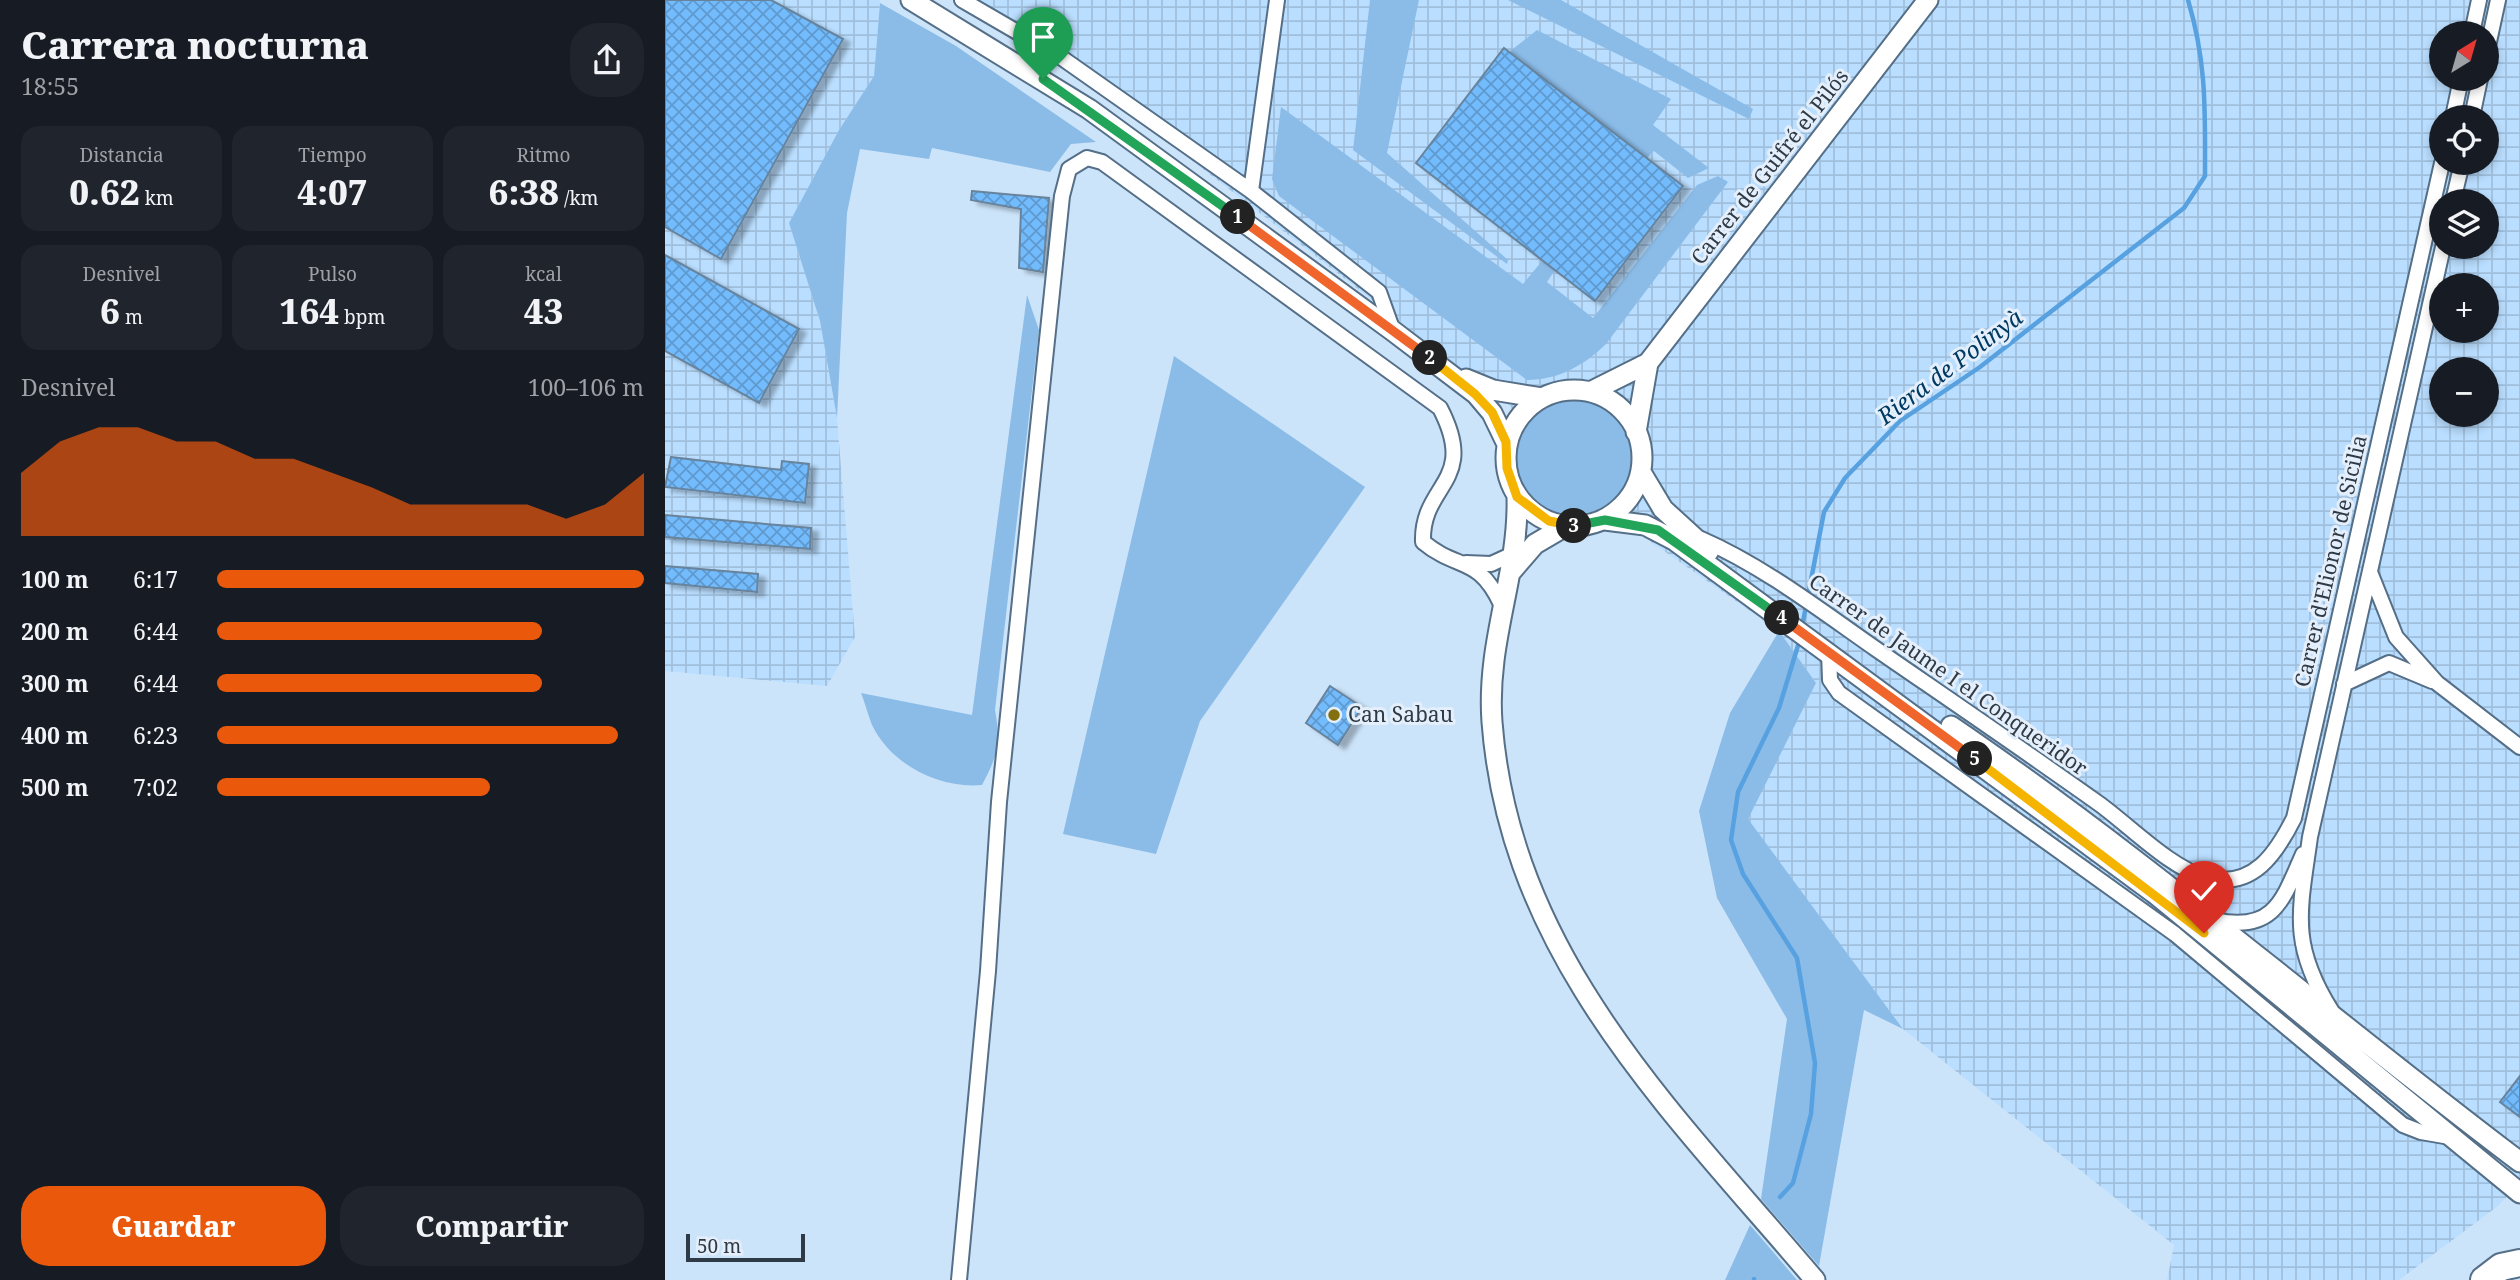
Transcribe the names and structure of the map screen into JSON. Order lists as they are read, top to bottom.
{
  "streets": {
    "main road": ["Carrer de Guifré el Pilós"],
    "street": ["Carrer d'Elionor de Sicilia", "Carrer de Jaume I el Conqueridor"]
  },
  "crossings": [
    ["Carrer d'Elionor de Sicilia", "Carrer de Jaume I el Conqueridor"]
  ],
  "water": ["Riera de Polinyà"],
  "places": ["Can Sabau"],
  "scale_bar": "50 m",
  "north": "top right",
  "page": {
    "heading": ["Carrera nocturna", "18:55"],
    "map_buttons": ["+", "−"],
    "stats": [
      ["Distancia", "0.62 km"],
      ["Tiempo", "4:07"],
      ["Ritmo", "6:38 /km"],
      ["Desnivel", "6 m"],
      ["Pulso", "164 bpm"],
      ["kcal", "43"]
    ],
    "pins": [
      "1",
      "2",
      "3",
      "4",
      "5"
    ],
    "chart": ["Desnivel", "100–106 m"],
    "list": [
      {
        "name": "100 m",
        "note": "6:17"
      },
      {
        "name": "200 m",
        "note": "6:44"
      },
      {
        "name": "300 m",
        "note": "6:44"
      },
      {
        "name": "400 m",
        "note": "6:23"
      },
      {
        "name": "500 m",
        "note": "7:02"
      }
    ],
    "buttons": ["Guardar", "Compartir"],
    "scale": "50 m"
  }
}
